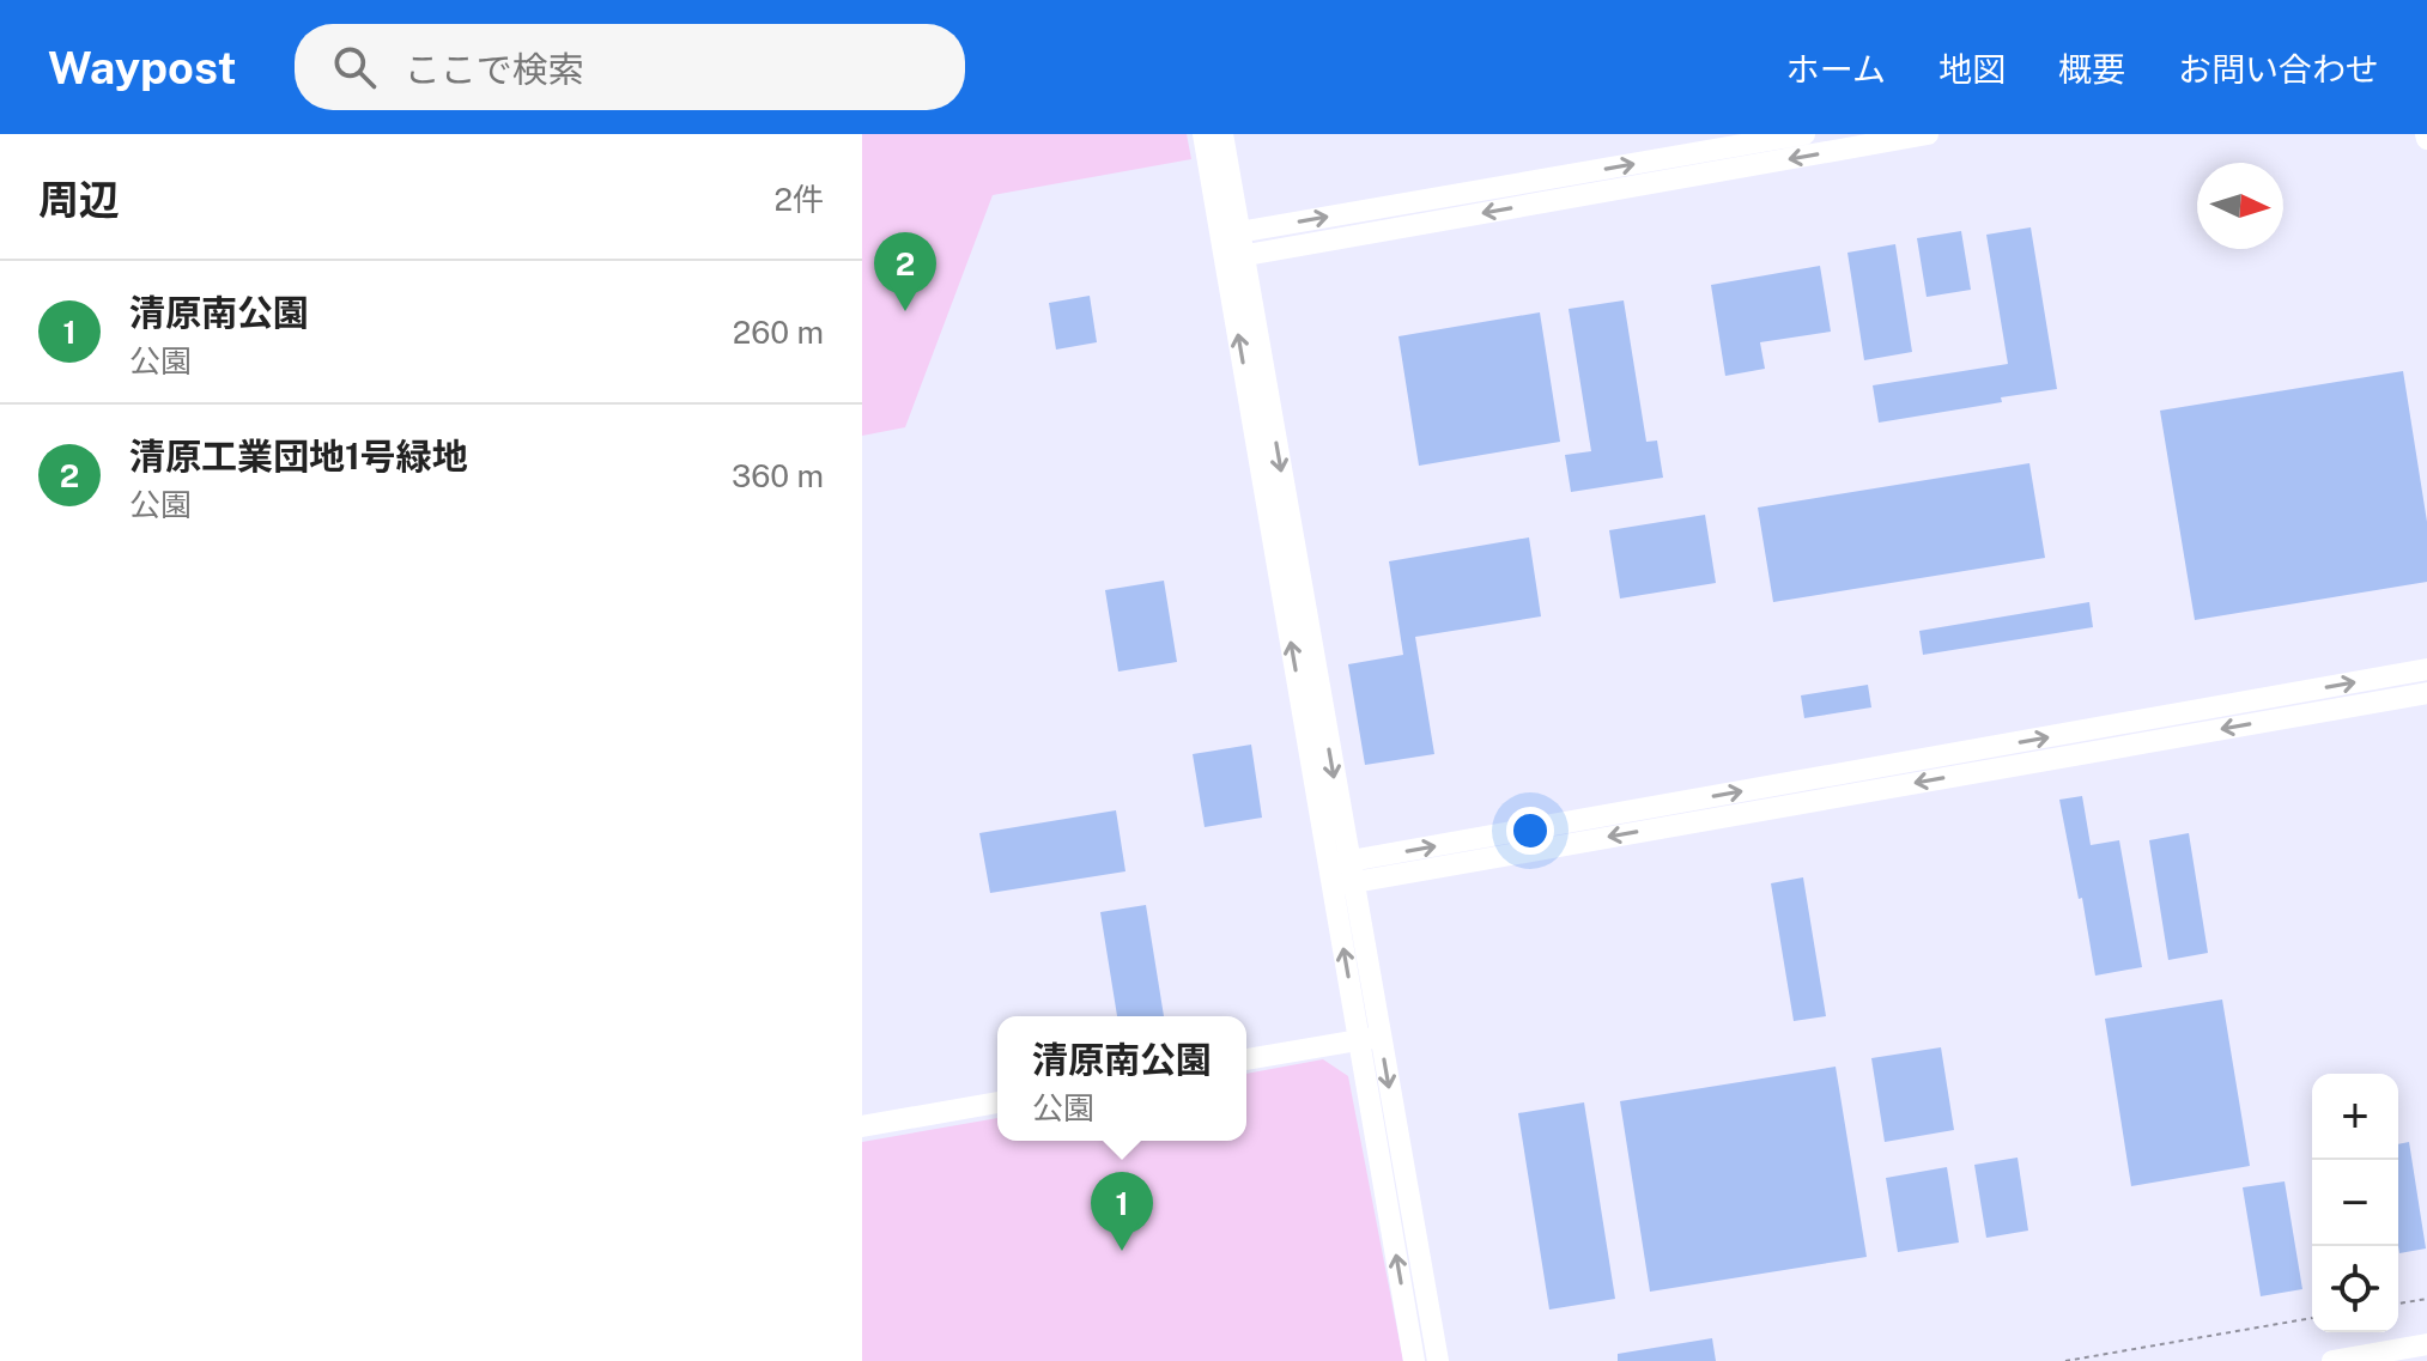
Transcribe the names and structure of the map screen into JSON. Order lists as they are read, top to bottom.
{
  "north": "right",
  "page": {
    "header": "Waypost",
    "search": "ここで検索",
    "nav": [
      "ホーム",
      "地図",
      "概要",
      "お問い合わせ"
    ],
    "heading": ["周辺", "2件"],
    "pins": ["2", "1"],
    "list": [
      {
        "mark": "1",
        "name": "清原南公園",
        "note": "公園",
        "value": "260 m"
      },
      {
        "mark": "2",
        "name": "清原工業団地1号緑地",
        "note": "公園",
        "value": "360 m"
      }
    ],
    "popup": ["清原南公園", "公園"],
    "map_buttons": ["+", "−"]
  }
}
